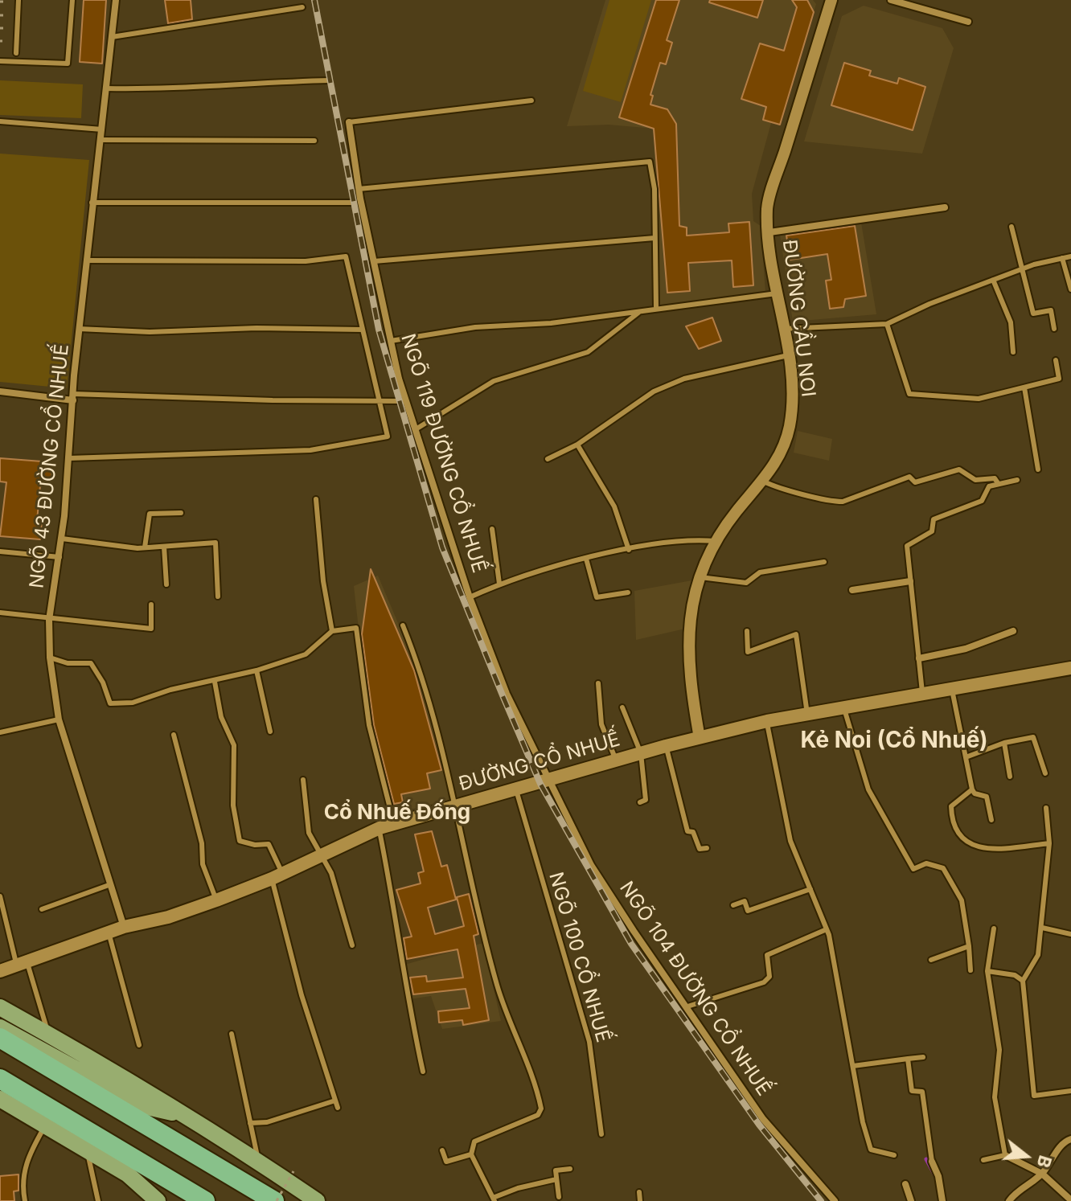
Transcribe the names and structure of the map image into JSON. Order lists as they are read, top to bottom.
{
  "streets": {
    "main road": ["ĐƯỜNG CỔ NHUẾ"],
    "street": [
      "ĐƯỜNG CẦU NOI",
      "NGÕ 119 ĐƯỜNG CỔ NHUẾ",
      "NGÕ 43 ĐƯỜNG CỔ NHUẾ",
      "NGÕ 104 ĐƯỜNG CỔ NHUẾ"
    ],
    "lane": ["NGÕ 100 CỔ NHUẾ"]
  },
  "crossings": [
    ["ĐƯỜNG CẦU NOI", "ĐƯỜNG CỔ NHUẾ"],
    ["NGÕ 119 ĐƯỜNG CỔ NHUẾ", "ĐƯỜNG CỔ NHUẾ"],
    ["NGÕ 119 ĐƯỜNG CỔ NHUẾ", "NGÕ 104 ĐƯỜNG CỔ NHUẾ"],
    ["NGÕ 43 ĐƯỜNG CỔ NHUẾ", "ĐƯỜNG CỔ NHUẾ"],
    ["ĐƯỜNG CỔ NHUẾ", "NGÕ 100 CỔ NHUẾ"],
    ["ĐƯỜNG CỔ NHUẾ", "NGÕ 104 ĐƯỜNG CỔ NHUẾ"]
  ],
  "districts": ["Kẻ Noi (Cổ Nhuế)", "Cổ Nhuế Đống"],
  "north": "right"
}
